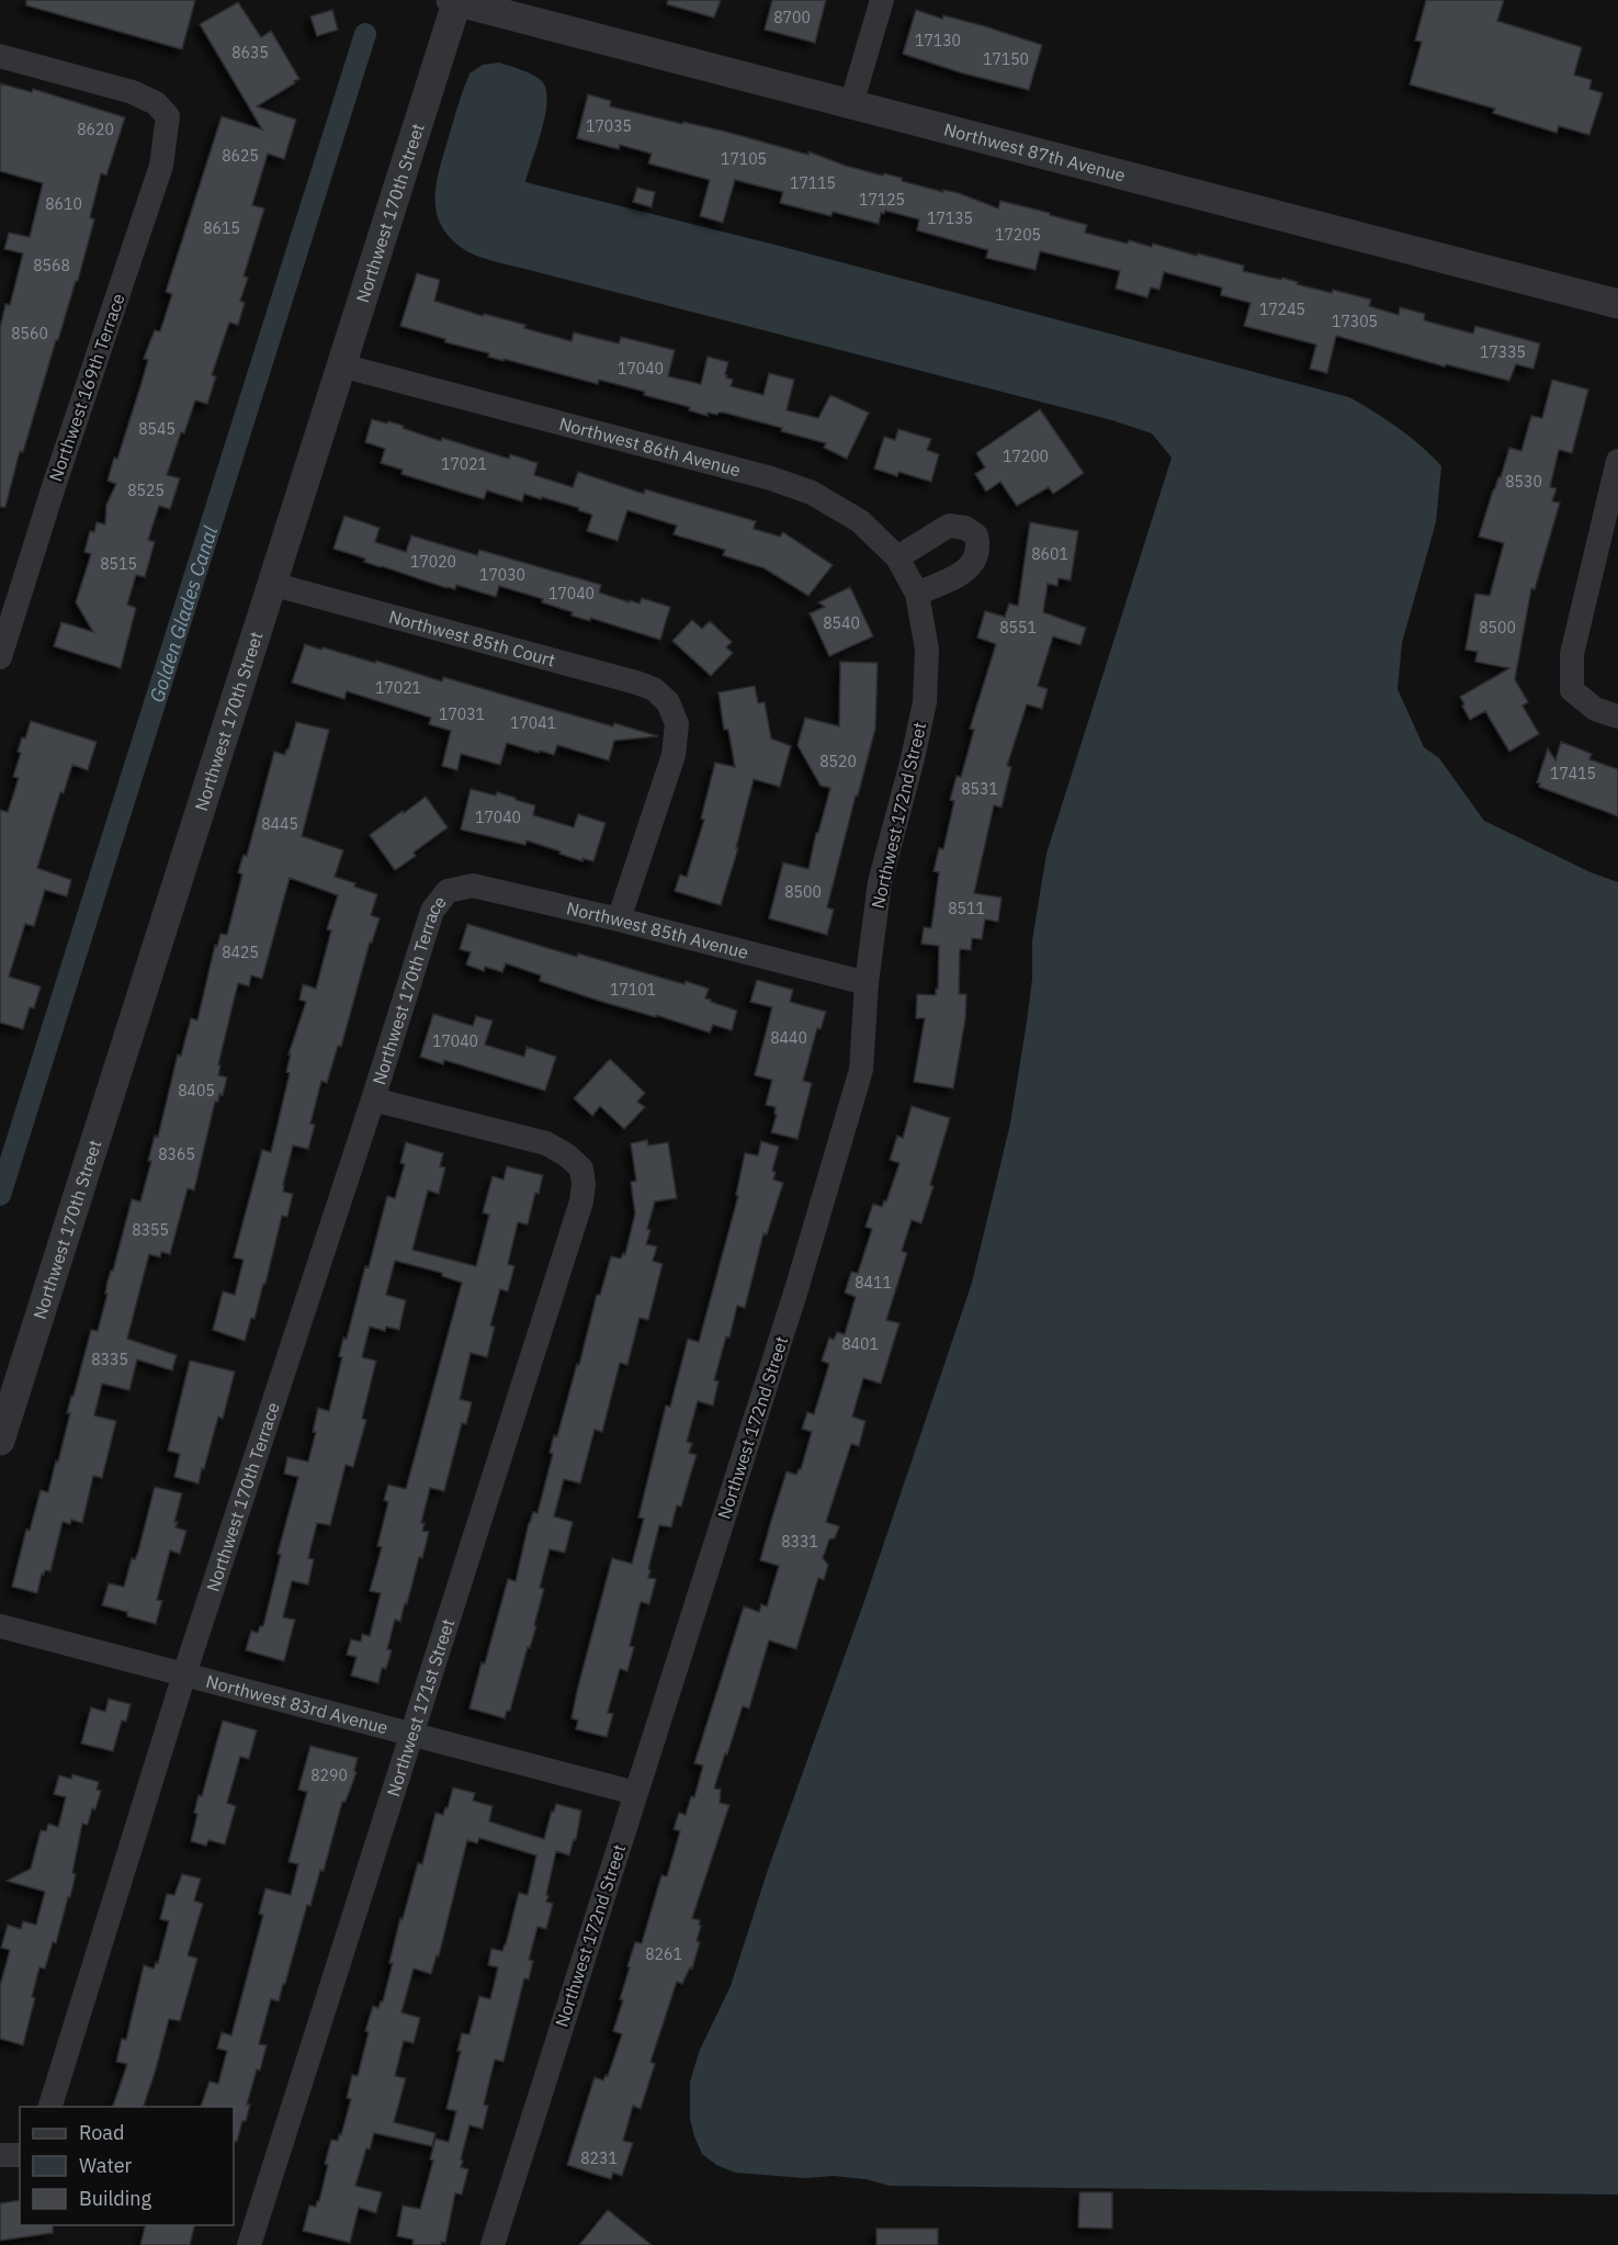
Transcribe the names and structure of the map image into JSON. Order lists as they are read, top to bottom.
{
  "streets": {
    "street": [
      "Northwest 87th Avenue",
      "Northwest 170th Street",
      "Northwest 169th Terrace",
      "Northwest 86th Avenue",
      "Northwest 85th Court",
      "Northwest 172nd Street",
      "Northwest 85th Avenue",
      "Northwest 170th Terrace",
      "Northwest 83rd Avenue",
      "Northwest 171st Street"
    ]
  },
  "crossings": [
    ["Northwest 87th Avenue", "Northwest 170th Street"],
    ["Northwest 170th Street", "Northwest 86th Avenue"],
    ["Northwest 170th Street", "Northwest 85th Court"],
    ["Northwest 86th Avenue", "Northwest 172nd Street"],
    ["Northwest 85th Court", "Northwest 85th Avenue"],
    ["Northwest 172nd Street", "Northwest 85th Avenue"],
    ["Northwest 172nd Street", "Northwest 83rd Avenue"],
    ["Northwest 85th Avenue", "Northwest 170th Terrace"],
    ["Northwest 170th Terrace", "Northwest 83rd Avenue"],
    ["Northwest 170th Terrace", "Northwest 171st Street"],
    ["Northwest 83rd Avenue", "Northwest 171st Street"]
  ],
  "water": ["Golden Glades Canal"],
  "house_numbers": [
    "8700",
    "17130",
    "8635",
    "17150",
    "17035",
    "8620",
    "8625",
    "17105",
    "17115",
    "17125",
    "8610",
    "17135",
    "8615",
    "17205",
    "8568",
    "17245",
    "17305",
    "8560",
    "17335",
    "17040",
    "8545",
    "17200",
    "17021",
    "8530",
    "8525",
    "8601",
    "17020",
    "8515",
    "17030",
    "17040",
    "8540",
    "8551",
    "8500",
    "17021",
    "17031",
    "17041",
    "8520",
    "17415",
    "8531",
    "17040",
    "8445",
    "8500",
    "8511",
    "8425",
    "17101",
    "8440",
    "17040",
    "8405",
    "8365",
    "8355",
    "8411",
    "8401",
    "8335",
    "8331",
    "8290",
    "8261",
    "8231"
  ],
  "legend": ["Road", "Water", "Building"]
}
